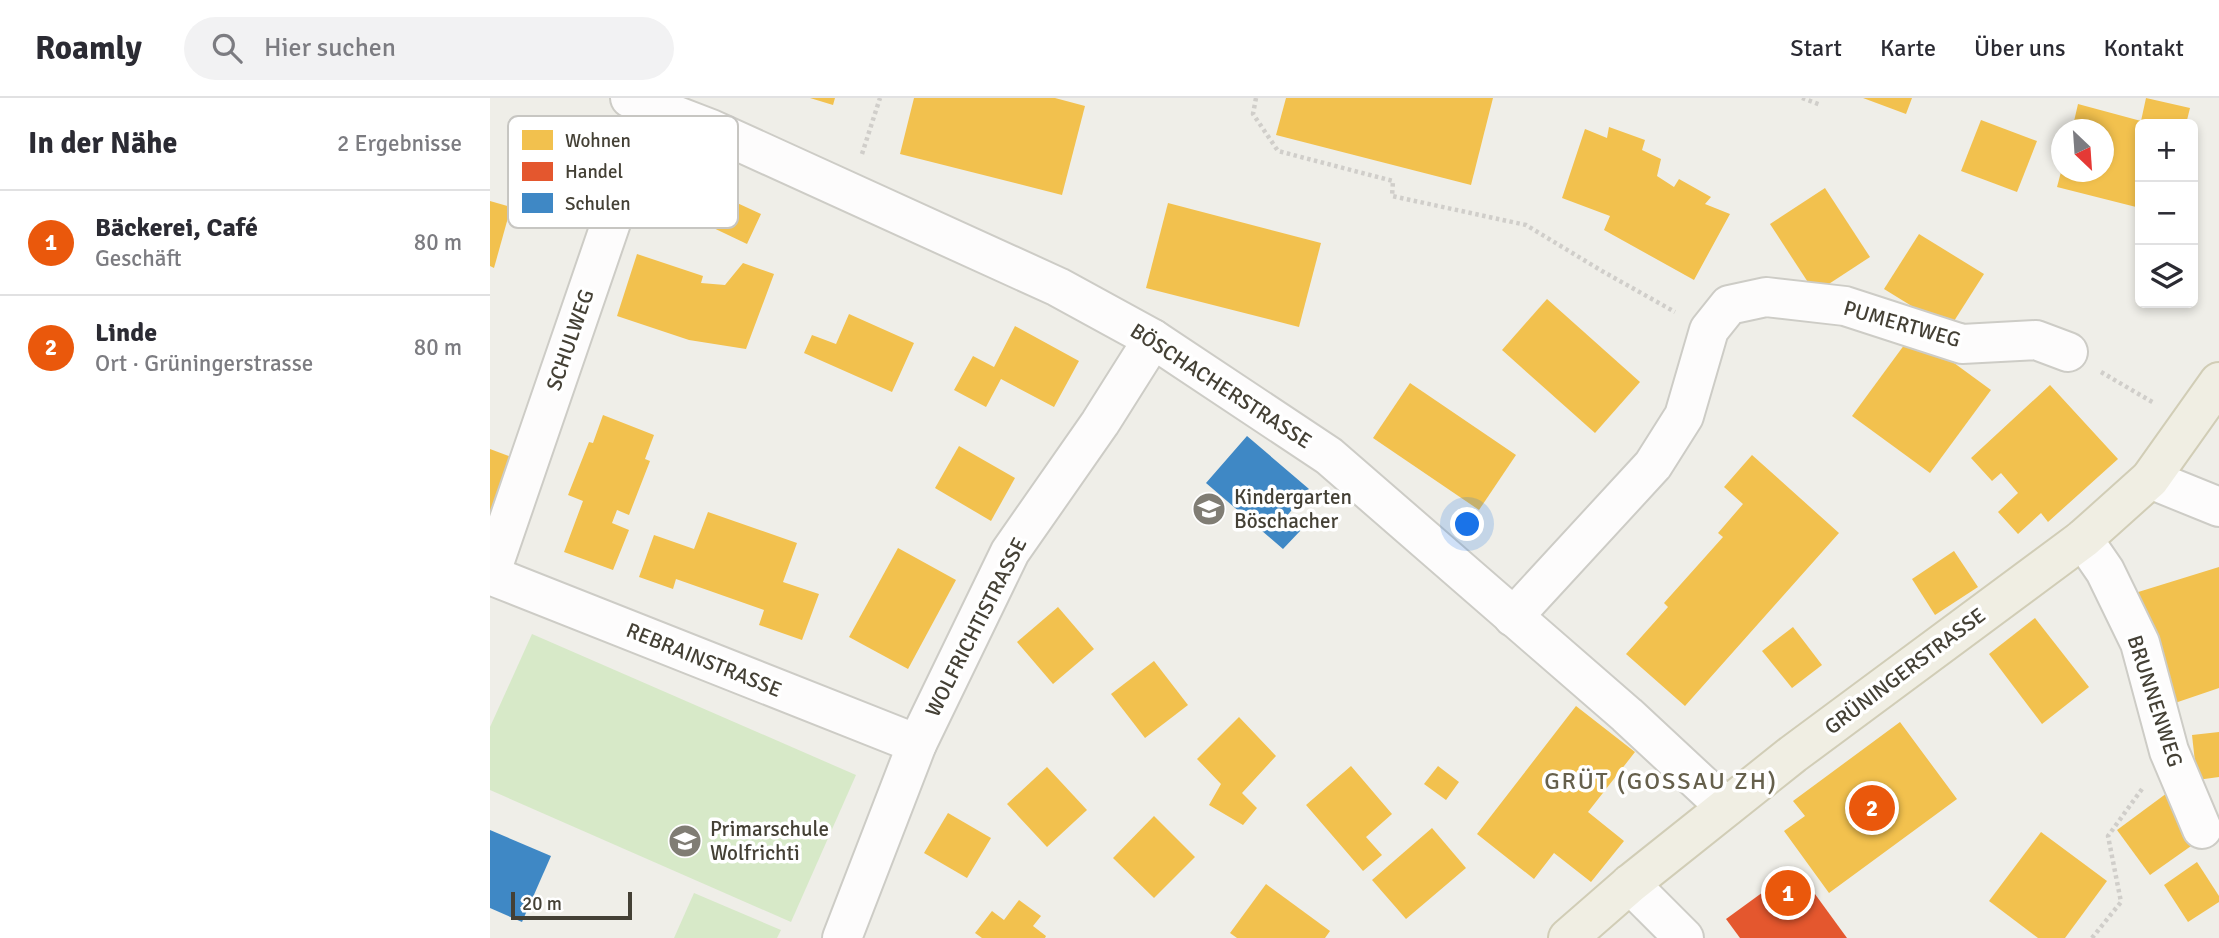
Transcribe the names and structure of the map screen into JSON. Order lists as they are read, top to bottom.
{
  "streets": {
    "main road": ["GRÜNINGERSTRASSE"],
    "street": [
      "PUMERTWEG",
      "SCHULWEG",
      "BÖSCHACHERSTRASSE",
      "WOLFRICHTISTRASSE",
      "REBRAINSTRASSE",
      "BRUNNENWEG"
    ]
  },
  "crossings": [
    ["PUMERTWEG", "BÖSCHACHERSTRASSE"],
    ["SCHULWEG", "REBRAINSTRASSE"],
    ["BÖSCHACHERSTRASSE", "WOLFRICHTISTRASSE"],
    ["BÖSCHACHERSTRASSE", "GRÜNINGERSTRASSE"],
    ["WOLFRICHTISTRASSE", "REBRAINSTRASSE"],
    ["GRÜNINGERSTRASSE", "BRUNNENWEG"]
  ],
  "districts": ["GRÜT (GOSSAU ZH)"],
  "places": {
    "school or university": ["Kindergarten Böschacher", "Primarschule Wolfrichti"]
  },
  "legend": ["Wohnen", "Handel", "Schulen"],
  "scale_bar": "20 m",
  "north": "bottom right",
  "page": {
    "header": "Roamly",
    "search": "Hier suchen",
    "nav": [
      "Start",
      "Karte",
      "Über uns",
      "Kontakt"
    ],
    "heading": ["In der Nähe", "2 Ergebnisse"],
    "map_buttons": ["+", "−"],
    "list": [
      {
        "mark": "1",
        "name": "Bäckerei, Café",
        "note": "Geschäft",
        "value": "80 m"
      },
      {
        "mark": "2",
        "name": "Linde",
        "note": "Ort · Grüningerstrasse",
        "value": "80 m"
      }
    ],
    "pins": ["2", "1"],
    "scale": "20 m"
  }
}
